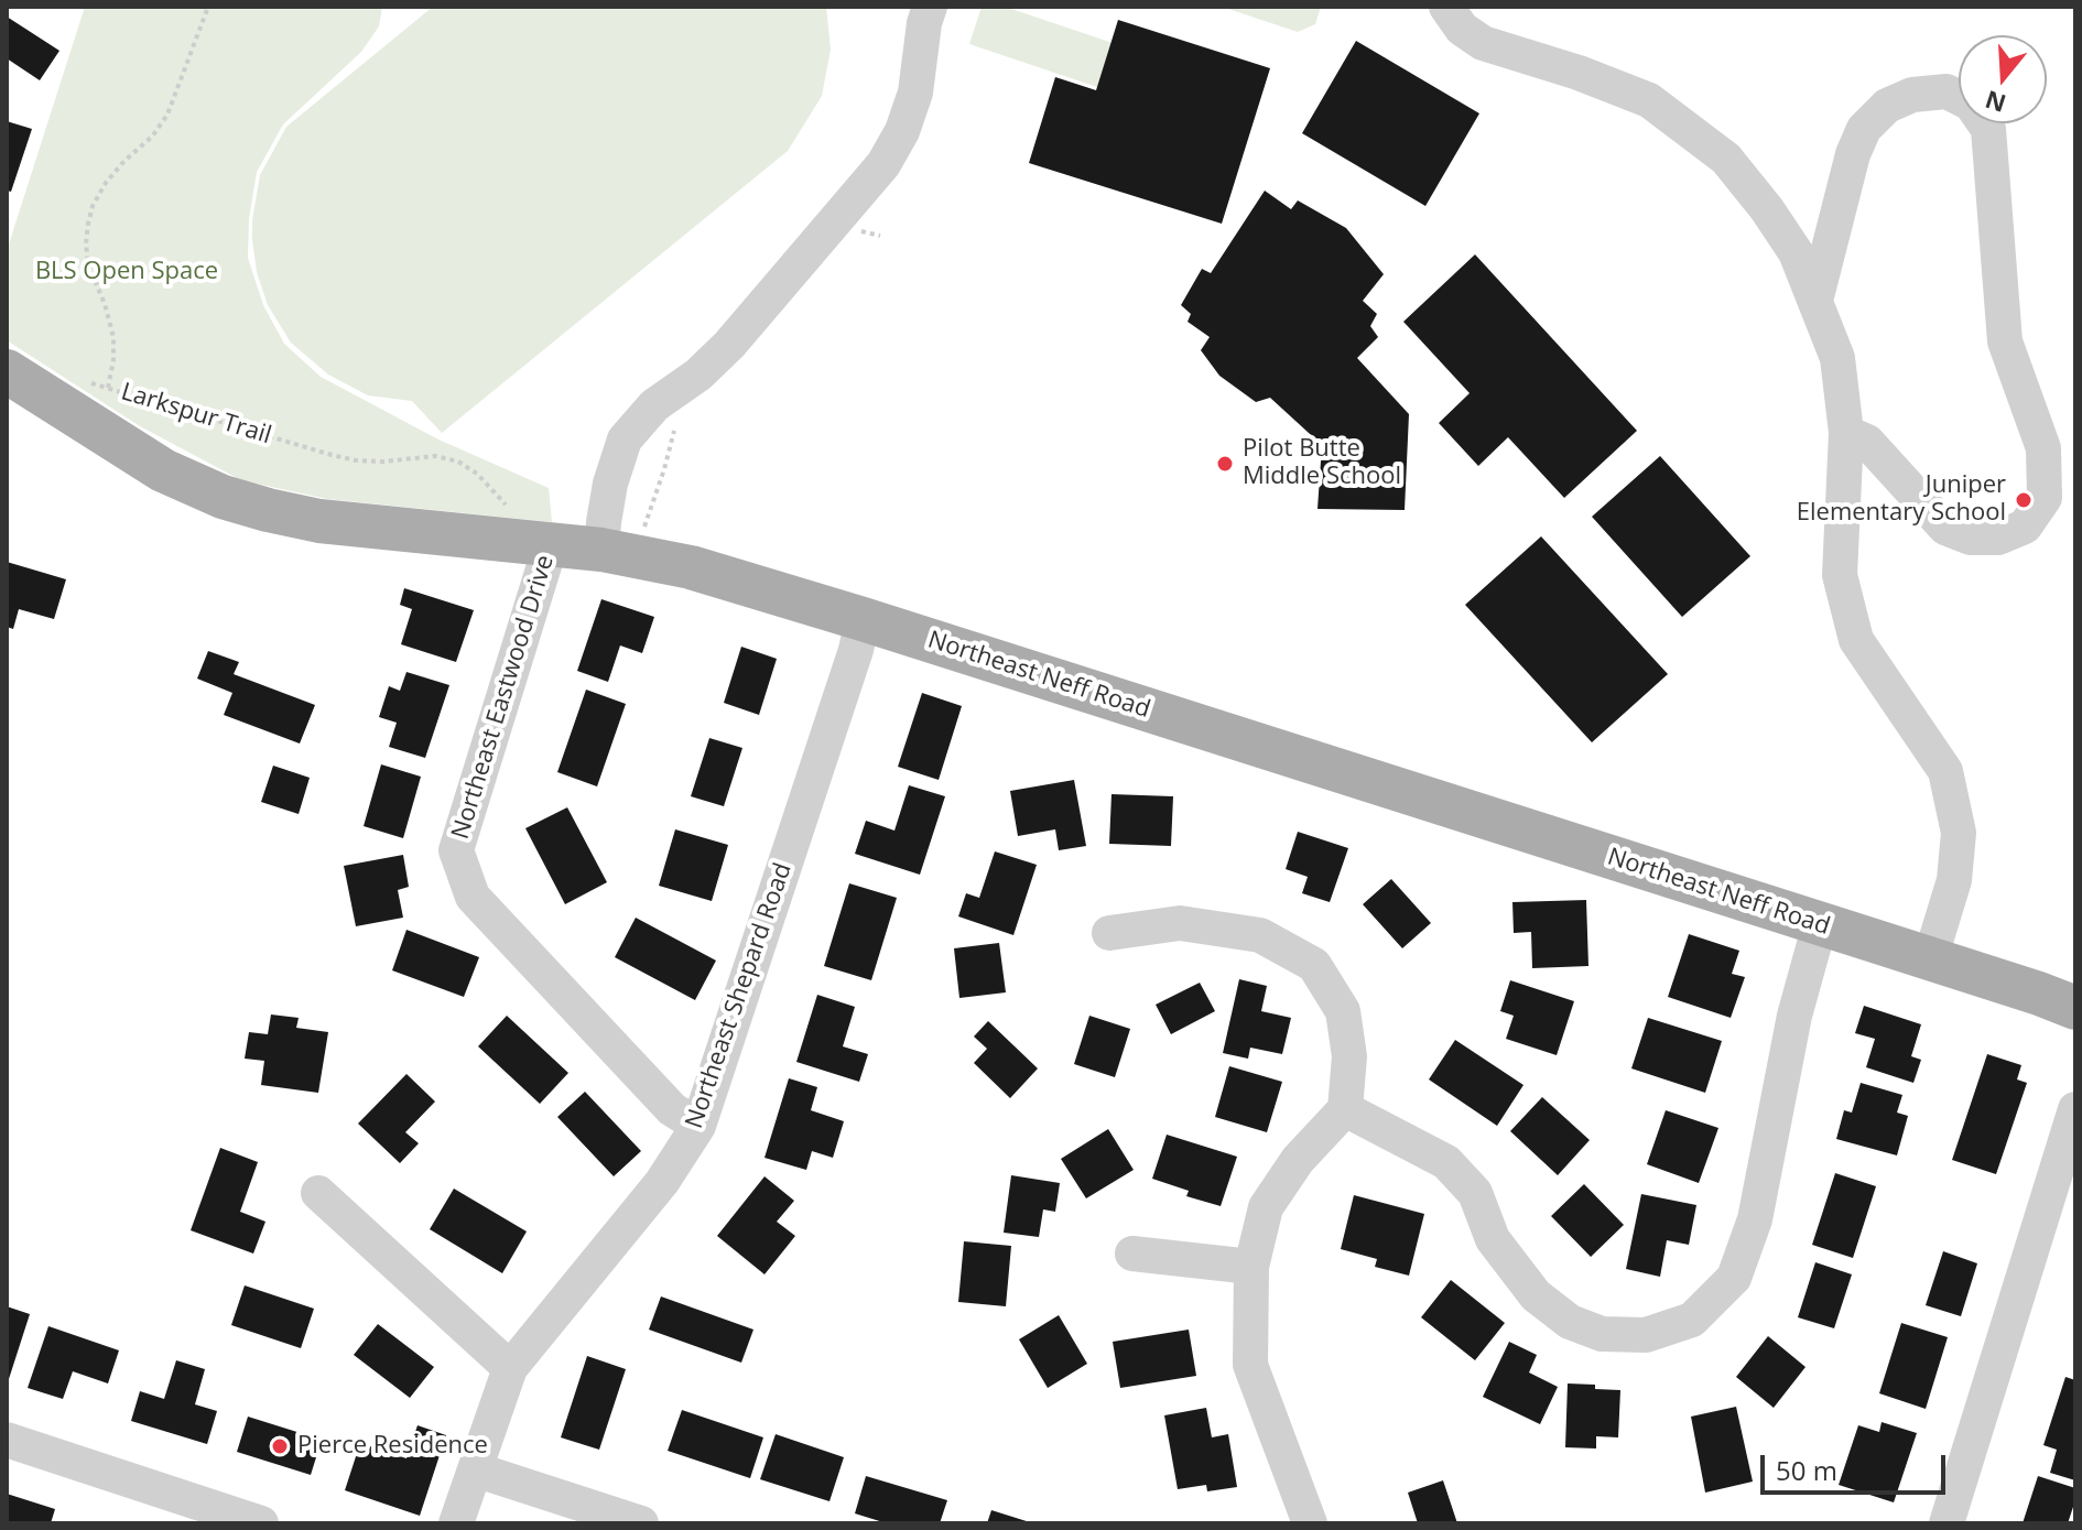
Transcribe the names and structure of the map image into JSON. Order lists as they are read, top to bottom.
{
  "streets": {
    "main road": ["Northeast Neff Road"],
    "street": ["Northeast Eastwood Drive", "Northeast Shepard Road"],
    "path": ["Larkspur Trail"]
  },
  "crossings": [
    ["Northeast Neff Road", "Northeast Eastwood Drive"],
    ["Northeast Neff Road", "Northeast Shepard Road"],
    ["Northeast Eastwood Drive", "Northeast Shepard Road"]
  ],
  "parks": ["BLS Open Space"],
  "places": ["Pilot Butte Middle School", "Juniper Elementary School", "Pierce Residence"],
  "scale_bar": "50 m",
  "north": "bottom"
}
